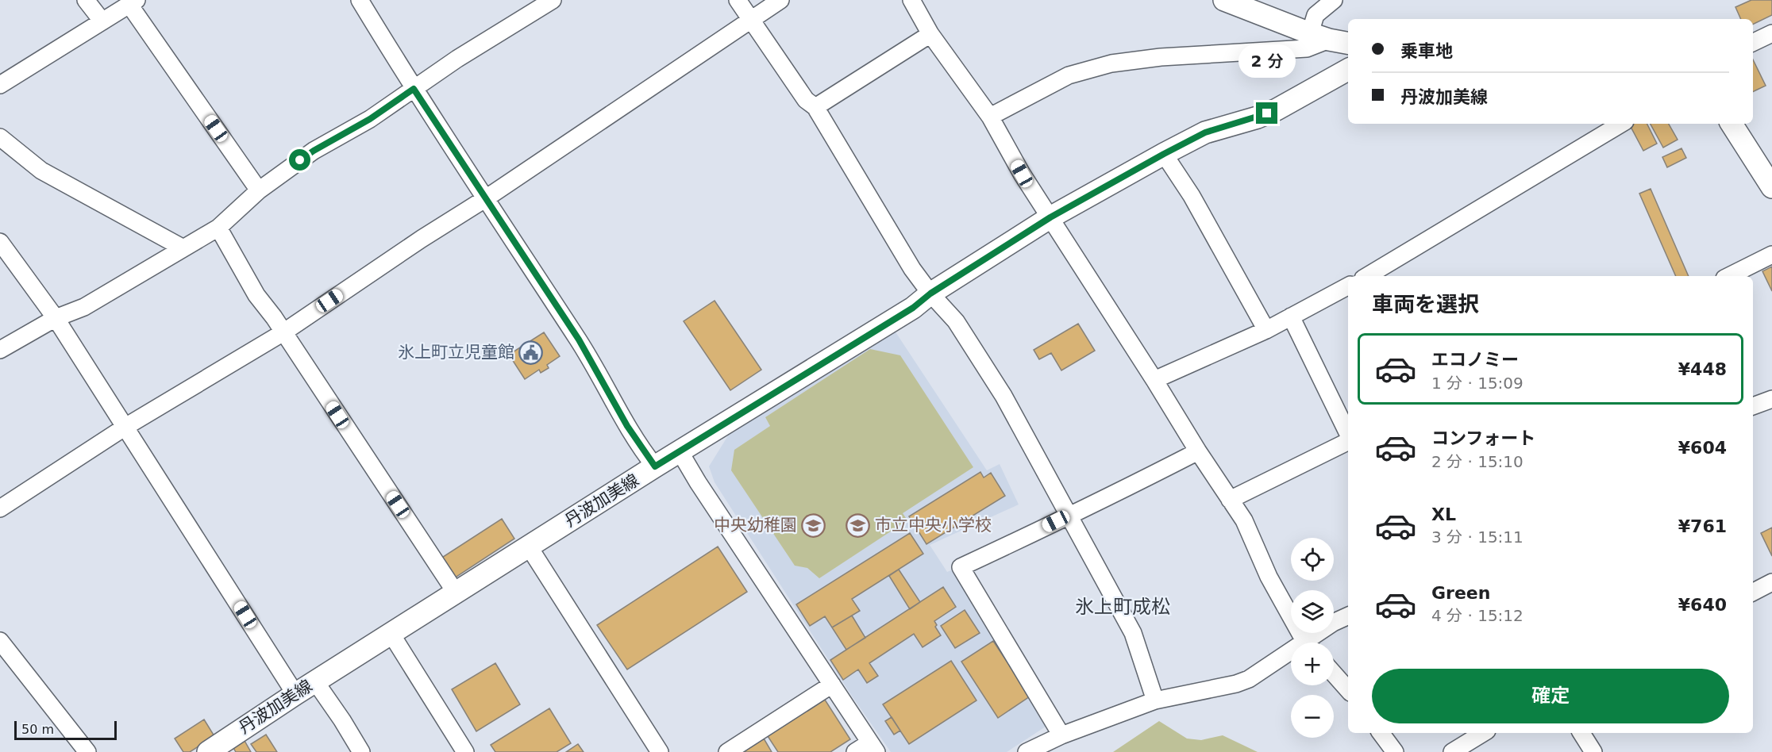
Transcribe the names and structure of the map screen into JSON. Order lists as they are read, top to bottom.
{
  "streets": {
    "main road": ["丹波加美線"]
  },
  "districts": ["氷上町成松"],
  "places": {
    "public building": ["氷上町立児童館"],
    "school or university": ["中央幼稚園", "市立中央小学校"]
  },
  "scale_bar": "50 m",
  "page": {
    "banner": ["乗車地", "丹波加美線"],
    "bubble": "2 分",
    "heading": "車両を選択",
    "list": [
      {
        "name": "エコノミー",
        "note": "1 分 · 15:09",
        "value": "¥448"
      },
      {
        "name": "コンフォート",
        "note": "2 分 · 15:10",
        "value": "¥604"
      },
      {
        "name": "XL",
        "note": "3 分 · 15:11",
        "value": "¥761"
      },
      {
        "name": "Green",
        "note": "4 分 · 15:12",
        "value": "¥640"
      }
    ],
    "map_buttons": ["+", "−"],
    "buttons": "確定",
    "scale": "50 m"
  }
}
